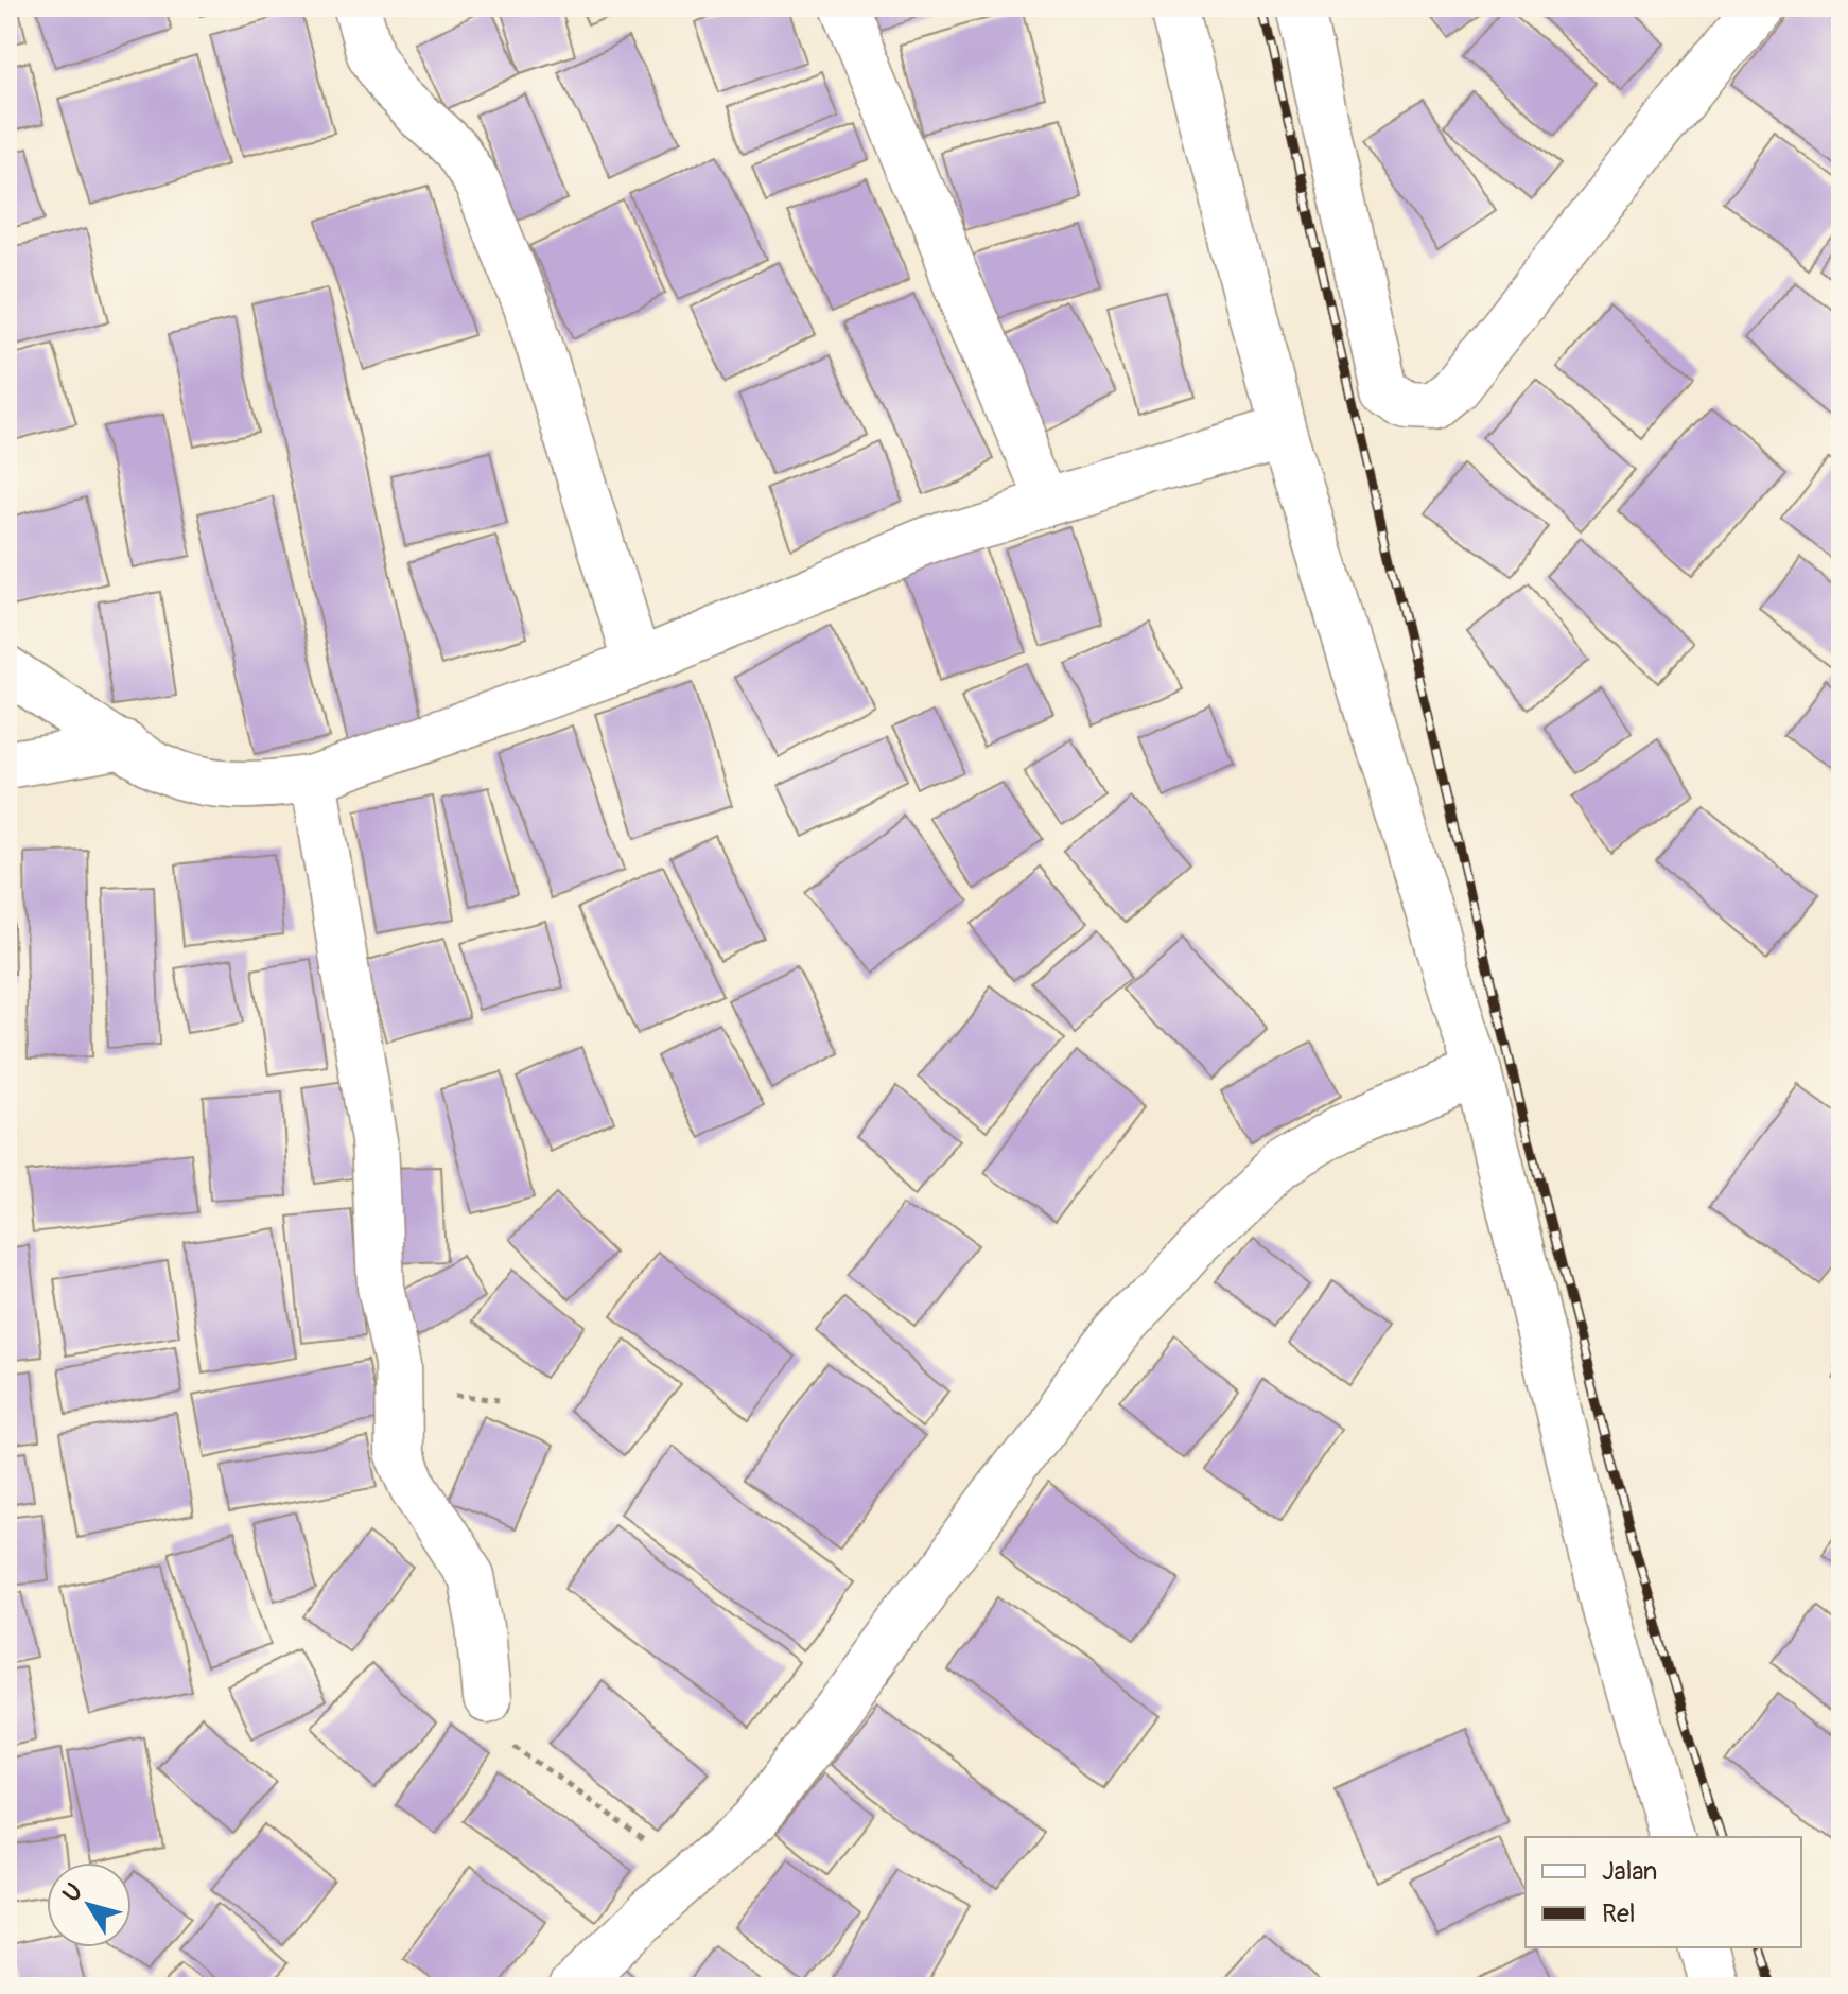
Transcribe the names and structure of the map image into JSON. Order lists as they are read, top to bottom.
{
  "legend": ["Jalan", "Rel"],
  "north": "top left"
}
